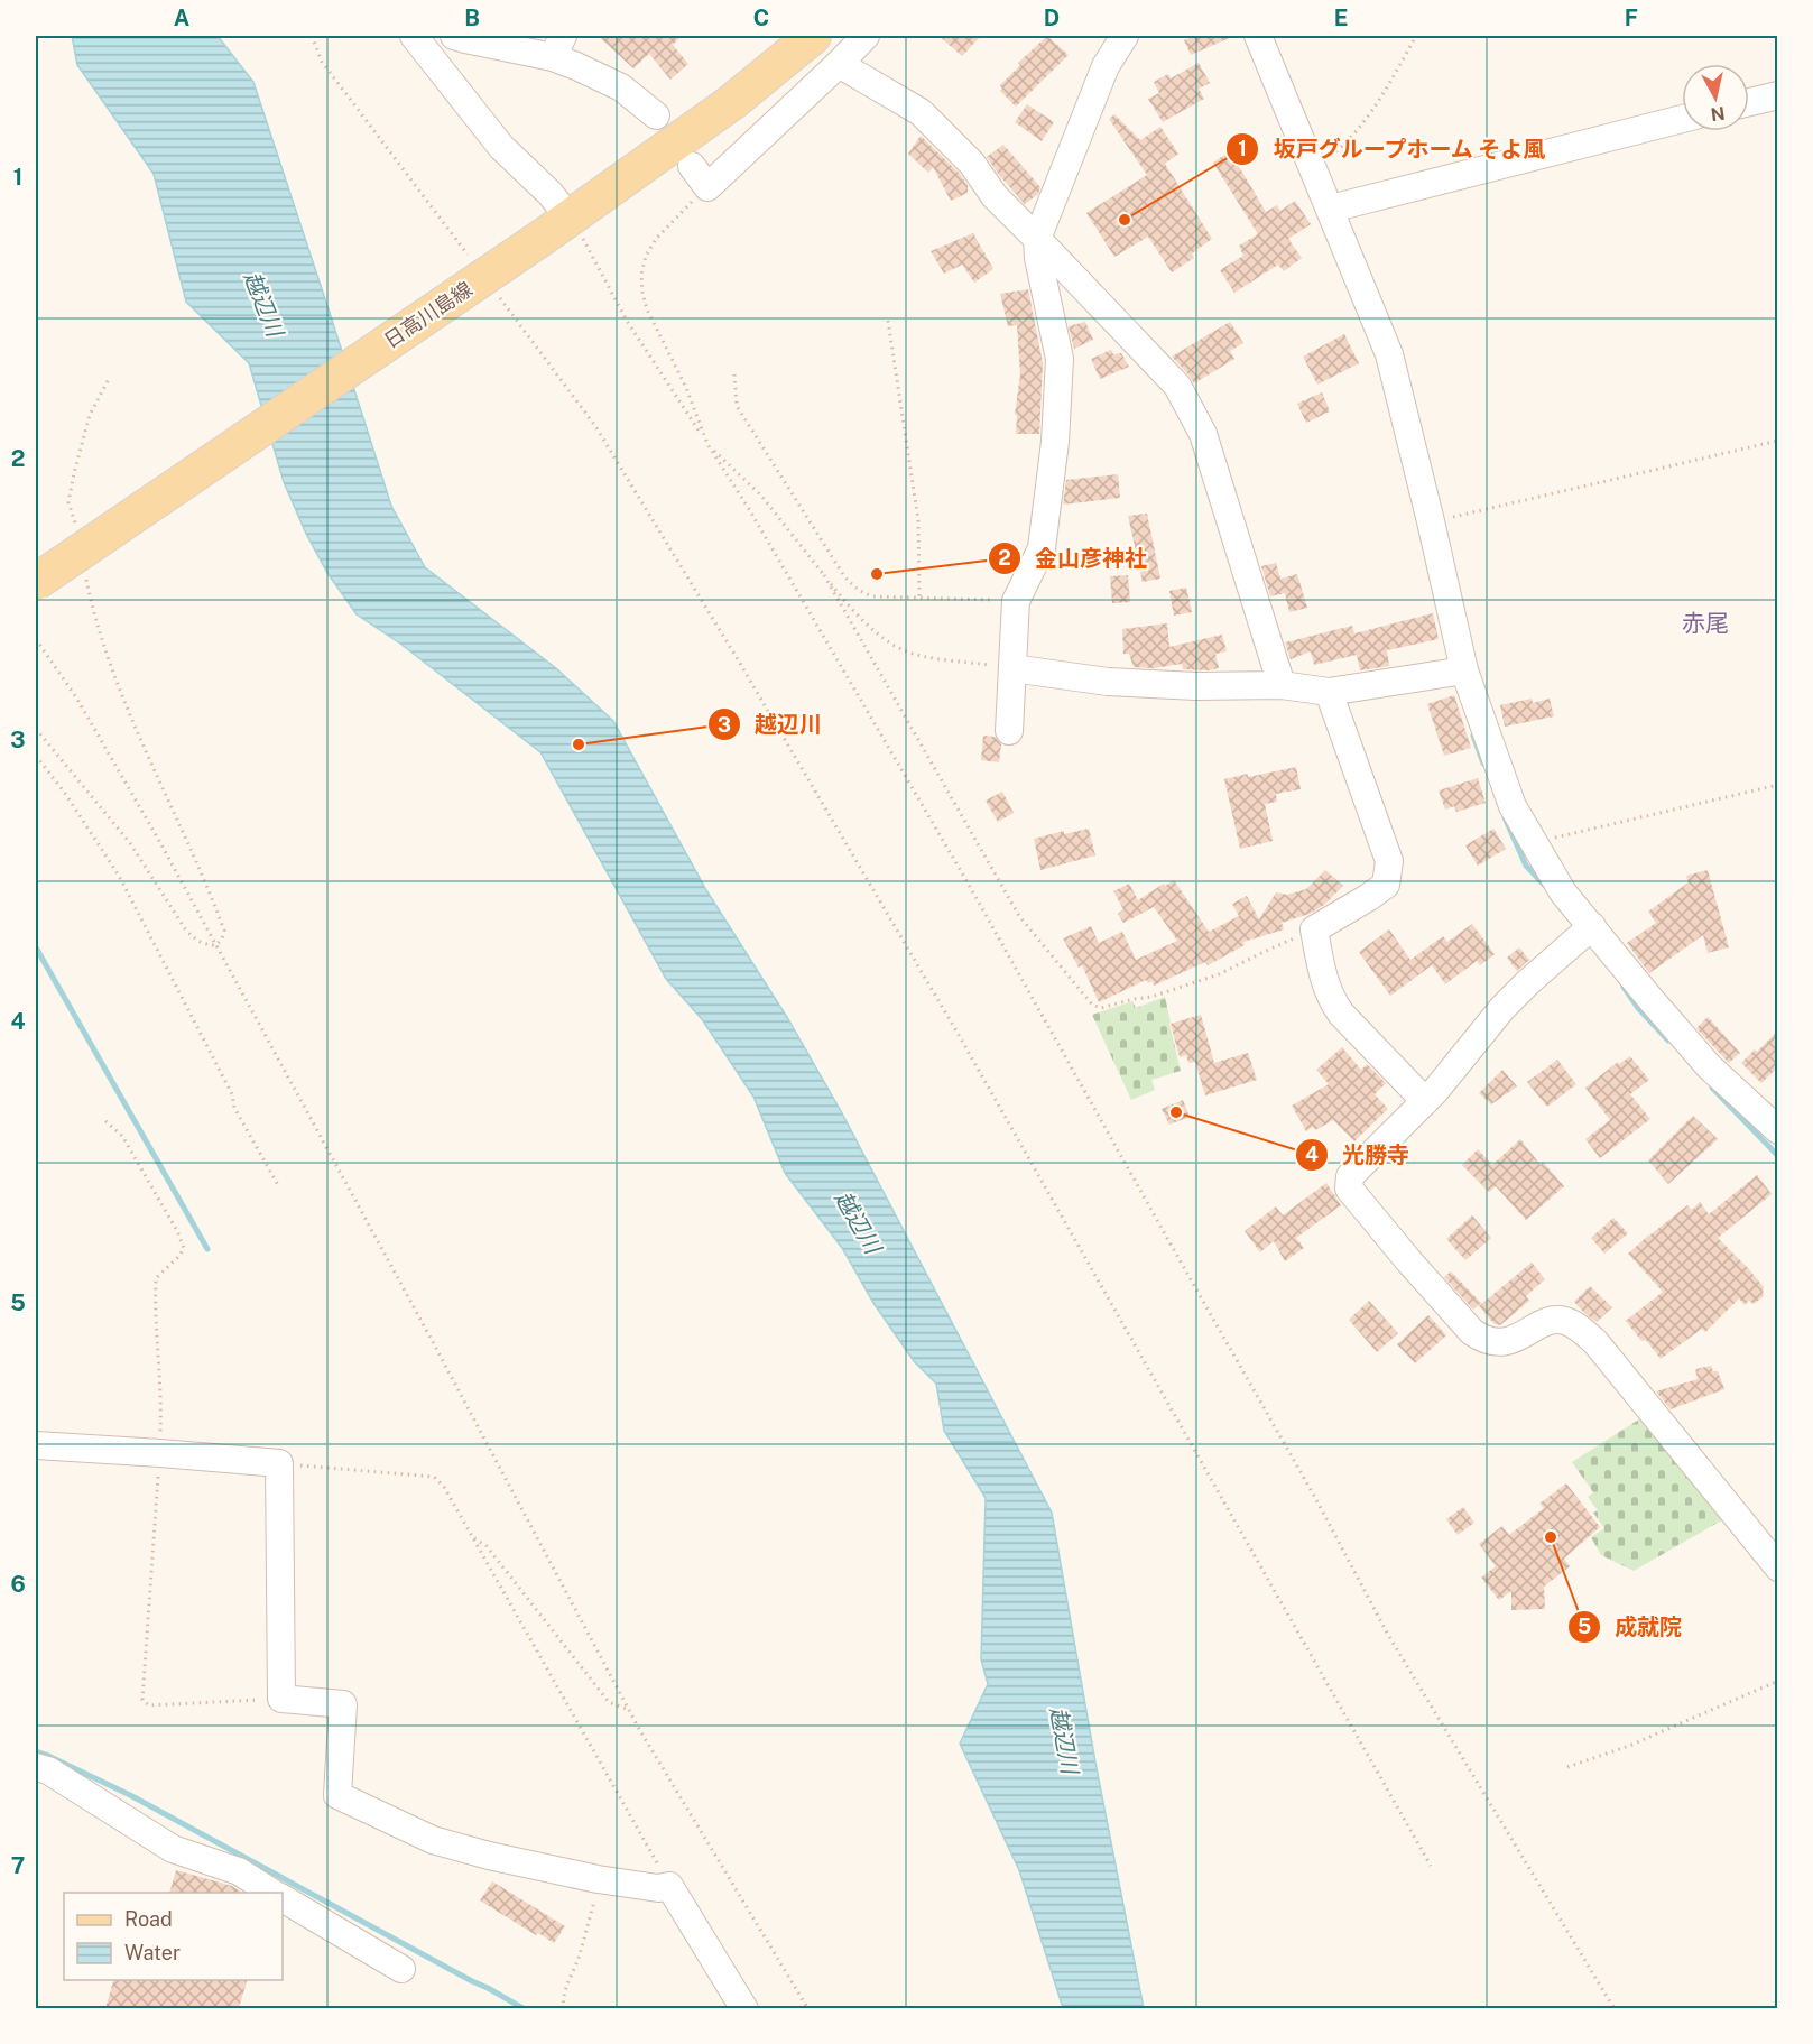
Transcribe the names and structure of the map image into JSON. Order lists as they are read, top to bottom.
{
  "streets": {
    "main road": ["日高川島線"]
  },
  "districts": ["赤尾"],
  "water": ["越辺川"],
  "places": [
    "坂戸グループホーム そよ風",
    "金山彦神社",
    "越辺川",
    "光勝寺",
    "成就院"
  ],
  "legend": ["Road", "Water"],
  "north": "bottom",
  "grid": {
    "columns": [
      "A",
      "B",
      "C",
      "D",
      "E",
      "F"
    ],
    "rows": [
      "1",
      "2",
      "3",
      "4",
      "5",
      "6",
      "7"
    ]
  }
}
